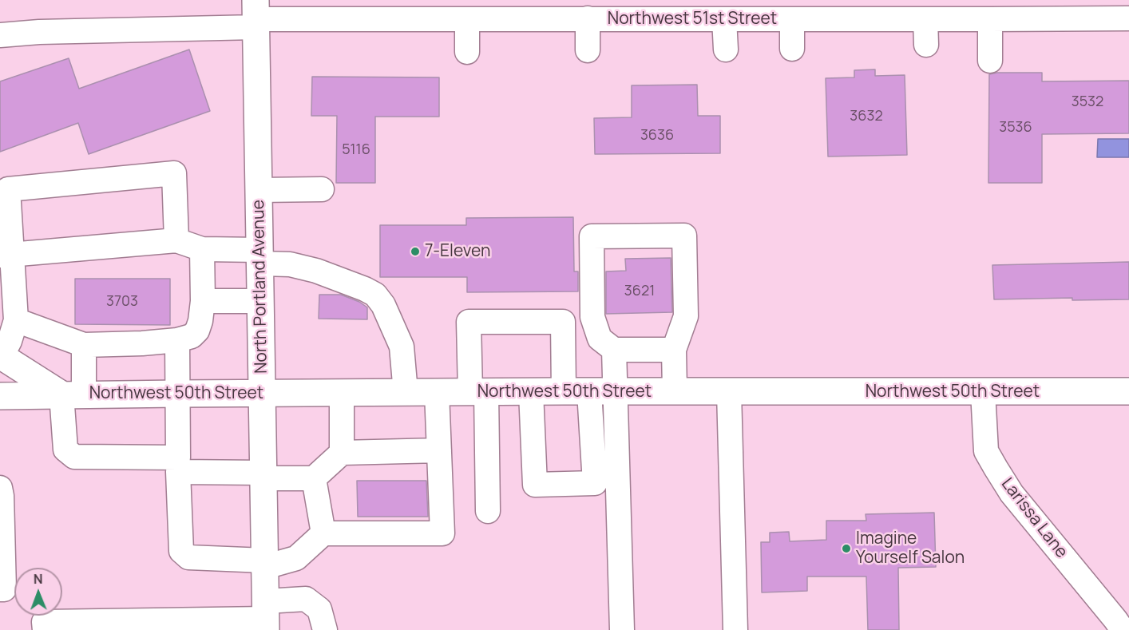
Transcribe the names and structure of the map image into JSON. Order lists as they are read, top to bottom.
{
  "streets": {
    "main road": ["North Portland Avenue", "Northwest 50th Street"],
    "street": ["Northwest 51st Street", "Larissa Lane"]
  },
  "crossings": [
    ["Northwest 51st Street", "North Portland Avenue"],
    ["North Portland Avenue", "Northwest 50th Street"],
    ["Northwest 50th Street", "Larissa Lane"]
  ],
  "places": ["7-Eleven", "Imagine Yourself Salon"],
  "house_numbers": [
    "3532",
    "3632",
    "3536",
    "3636",
    "5116",
    "3621",
    "3703"
  ],
  "north": "top"
}
